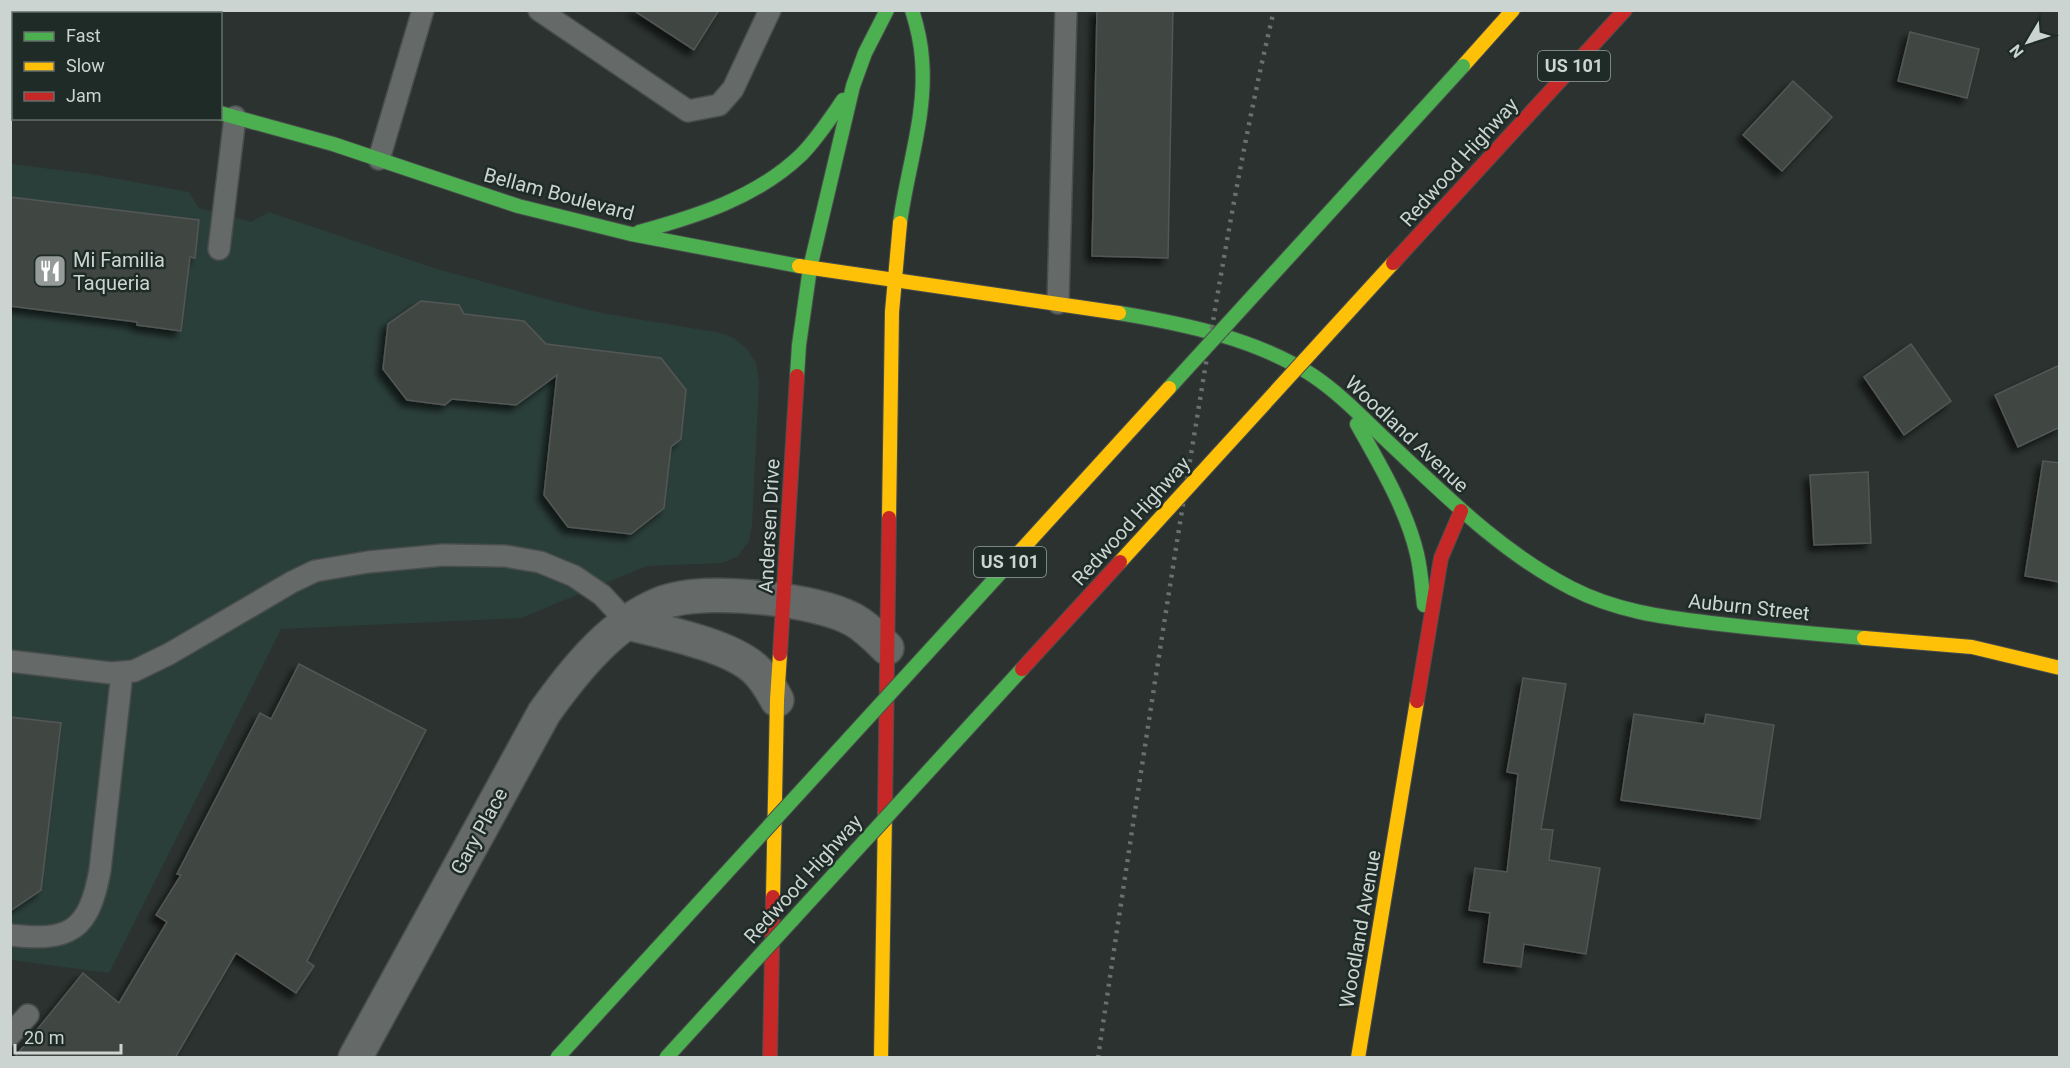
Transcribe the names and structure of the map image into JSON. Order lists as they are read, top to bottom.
{
  "streets": {
    "main road": [
      "US 101",
      "Redwood Highway",
      "Bellam Boulevard",
      "Woodland Avenue",
      "Andersen Drive",
      "Auburn Street"
    ],
    "street": ["Gary Place"]
  },
  "crossings": [
    ["Bellam Boulevard", "Woodland Avenue"],
    ["Bellam Boulevard", "Andersen Drive"],
    ["Woodland Avenue", "Auburn Street"],
    ["Andersen Drive", "Gary Place"]
  ],
  "places": {
    "restaurant": ["Mi Familia Taqueria"]
  },
  "legend": ["Fast", "Slow", "Jam"],
  "scale_bar": "20 m",
  "north": "bottom left"
}
